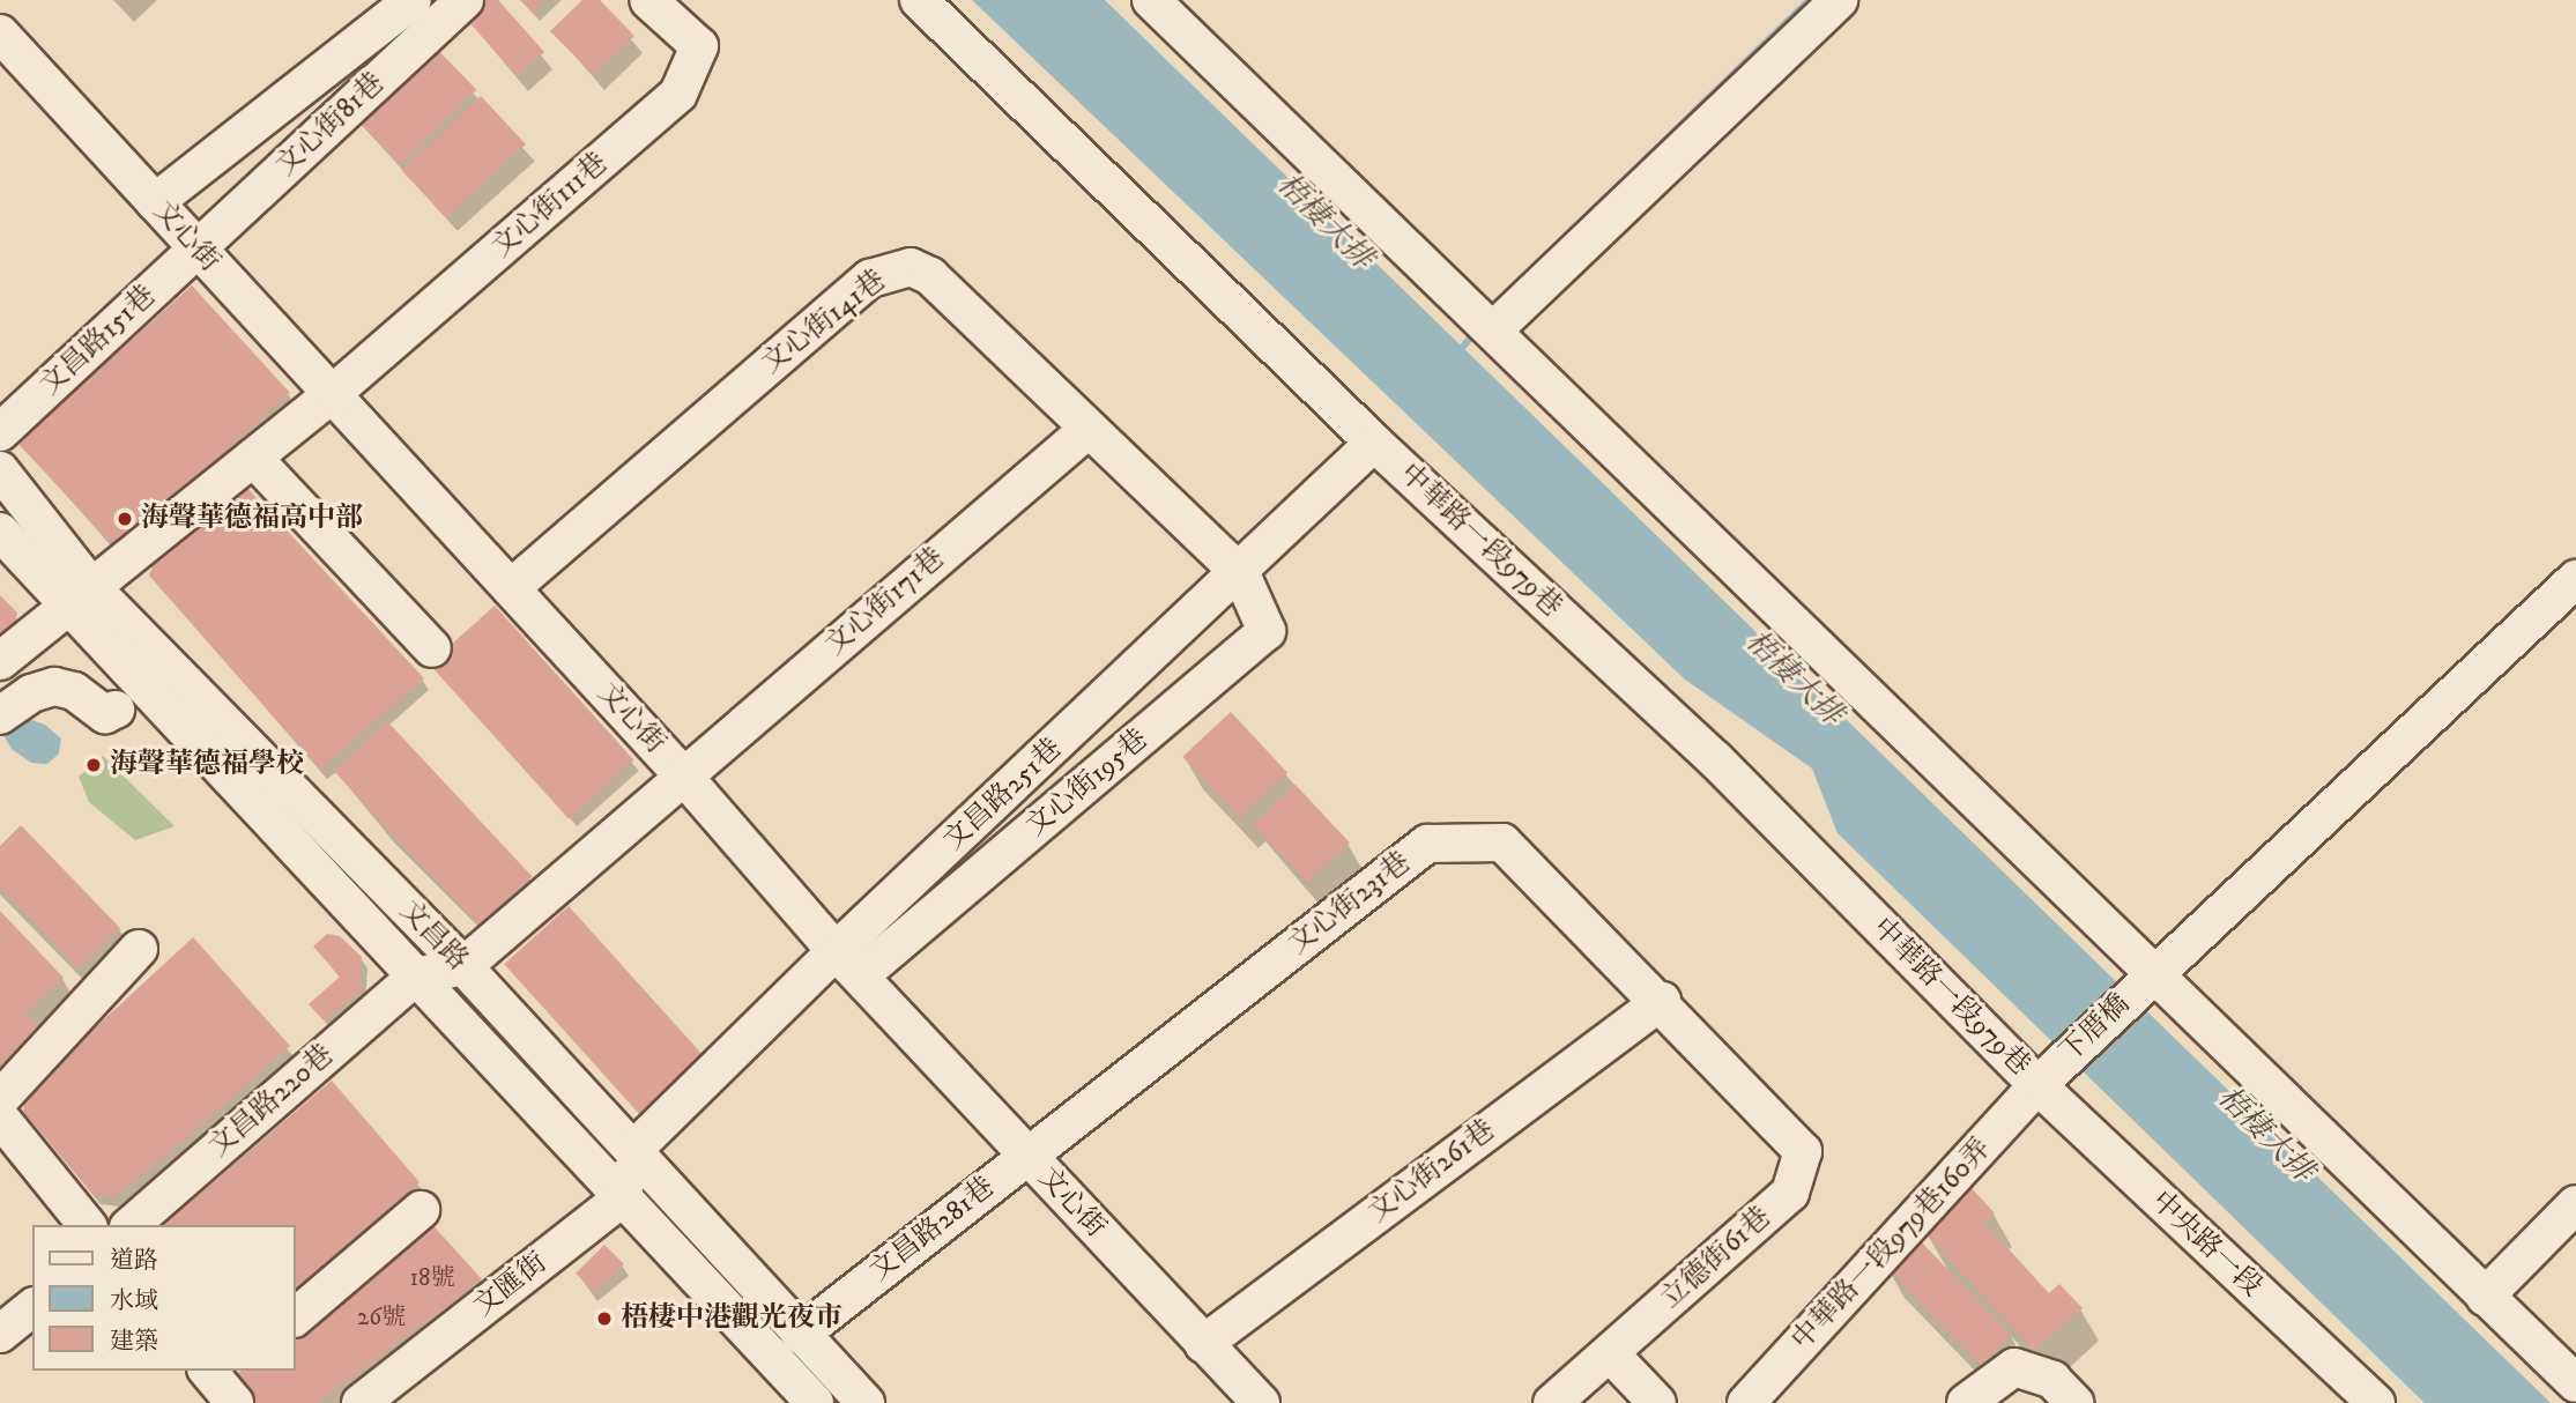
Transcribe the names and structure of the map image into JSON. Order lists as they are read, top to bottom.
{
  "streets": {
    "street": [
      "文心街81巷",
      "文心街111巷",
      "文心街",
      "文心街141巷",
      "文昌路151巷",
      "中華路一段979巷",
      "文心街171巷",
      "文心街195巷",
      "文昌路251巷",
      "文心街231巷",
      "文昌路",
      "下厝橋",
      "文昌路220巷",
      "文心街261巷",
      "文昌路281巷",
      "中華路一段979巷160弄",
      "中央路一段",
      "立德街61巷",
      "文匯街"
    ]
  },
  "crossings": [
    ["文心街81巷", "文心街"],
    ["文心街81巷", "文昌路151巷"],
    ["文心街111巷", "文心街"],
    ["文心街", "文心街141巷"],
    ["文心街", "文昌路151巷"],
    ["文心街", "文心街171巷"],
    ["文心街", "文心街195巷"],
    ["文心街", "文昌路251巷"],
    ["文心街", "文心街231巷"],
    ["文心街", "文心街261巷"],
    ["文心街", "文昌路281巷"],
    ["文心街141巷", "文心街171巷"],
    ["文心街141巷", "文心街195巷"],
    ["文心街141巷", "文昌路251巷"],
    ["中華路一段979巷", "文昌路251巷"],
    ["中華路一段979巷", "下厝橋"],
    ["中華路一段979巷", "中華路一段979巷160弄"],
    ["中華路一段979巷", "中央路一段"],
    ["文心街171巷", "文昌路"],
    ["文心街195巷", "文昌路251巷"],
    ["文昌路251巷", "文昌路"],
    ["文心街231巷", "文心街261巷"],
    ["文心街231巷", "文昌路281巷"],
    ["文心街231巷", "立德街61巷"],
    ["文昌路", "文昌路220巷"],
    ["文昌路", "文昌路281巷"],
    ["文昌路", "文匯街"],
    ["下厝橋", "中華路一段979巷160弄"],
    ["下厝橋", "中央路一段"],
    ["中華路一段979巷160弄", "中央路一段"]
  ],
  "water": ["梧棲大排"],
  "places": ["海聲華德福高中部", "海聲華德福學校", "梧棲中港觀光夜市"],
  "house_numbers": ["18號", "26號"],
  "legend": ["道路", "水域", "建築"]
}
